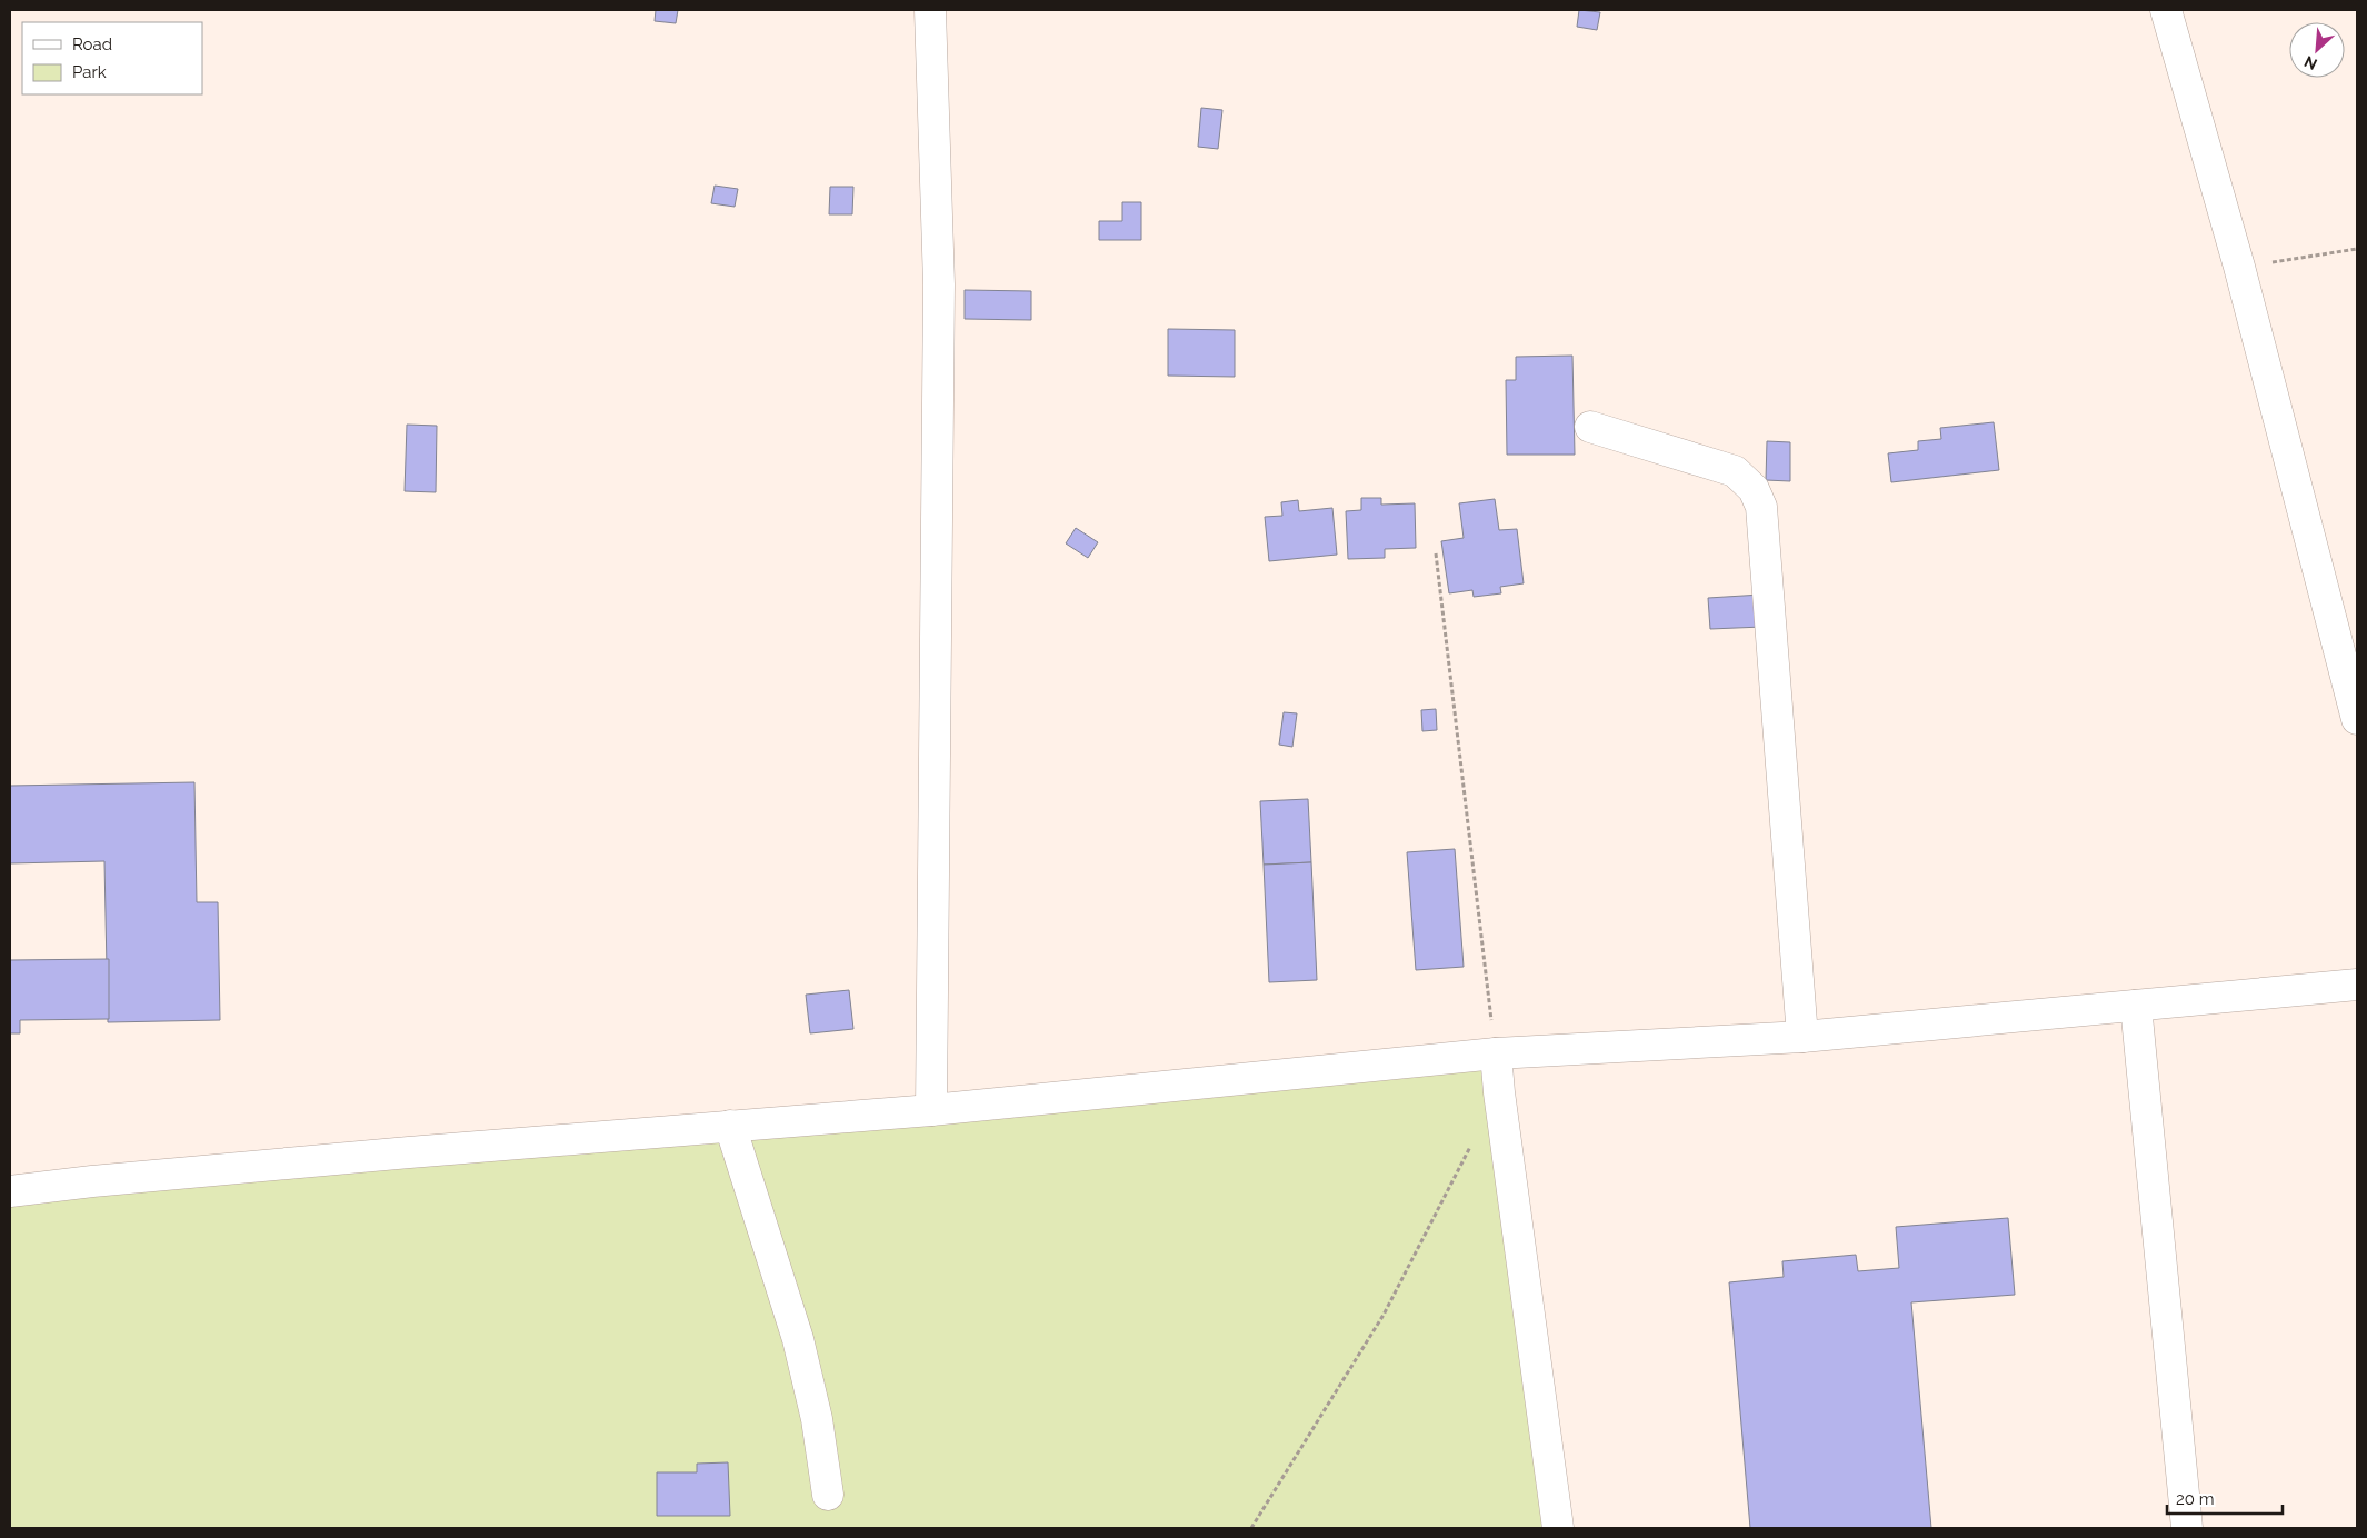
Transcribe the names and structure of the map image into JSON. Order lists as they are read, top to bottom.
{
  "legend": ["Road", "Park"],
  "scale_bar": "20 m",
  "north": "bottom left"
}
